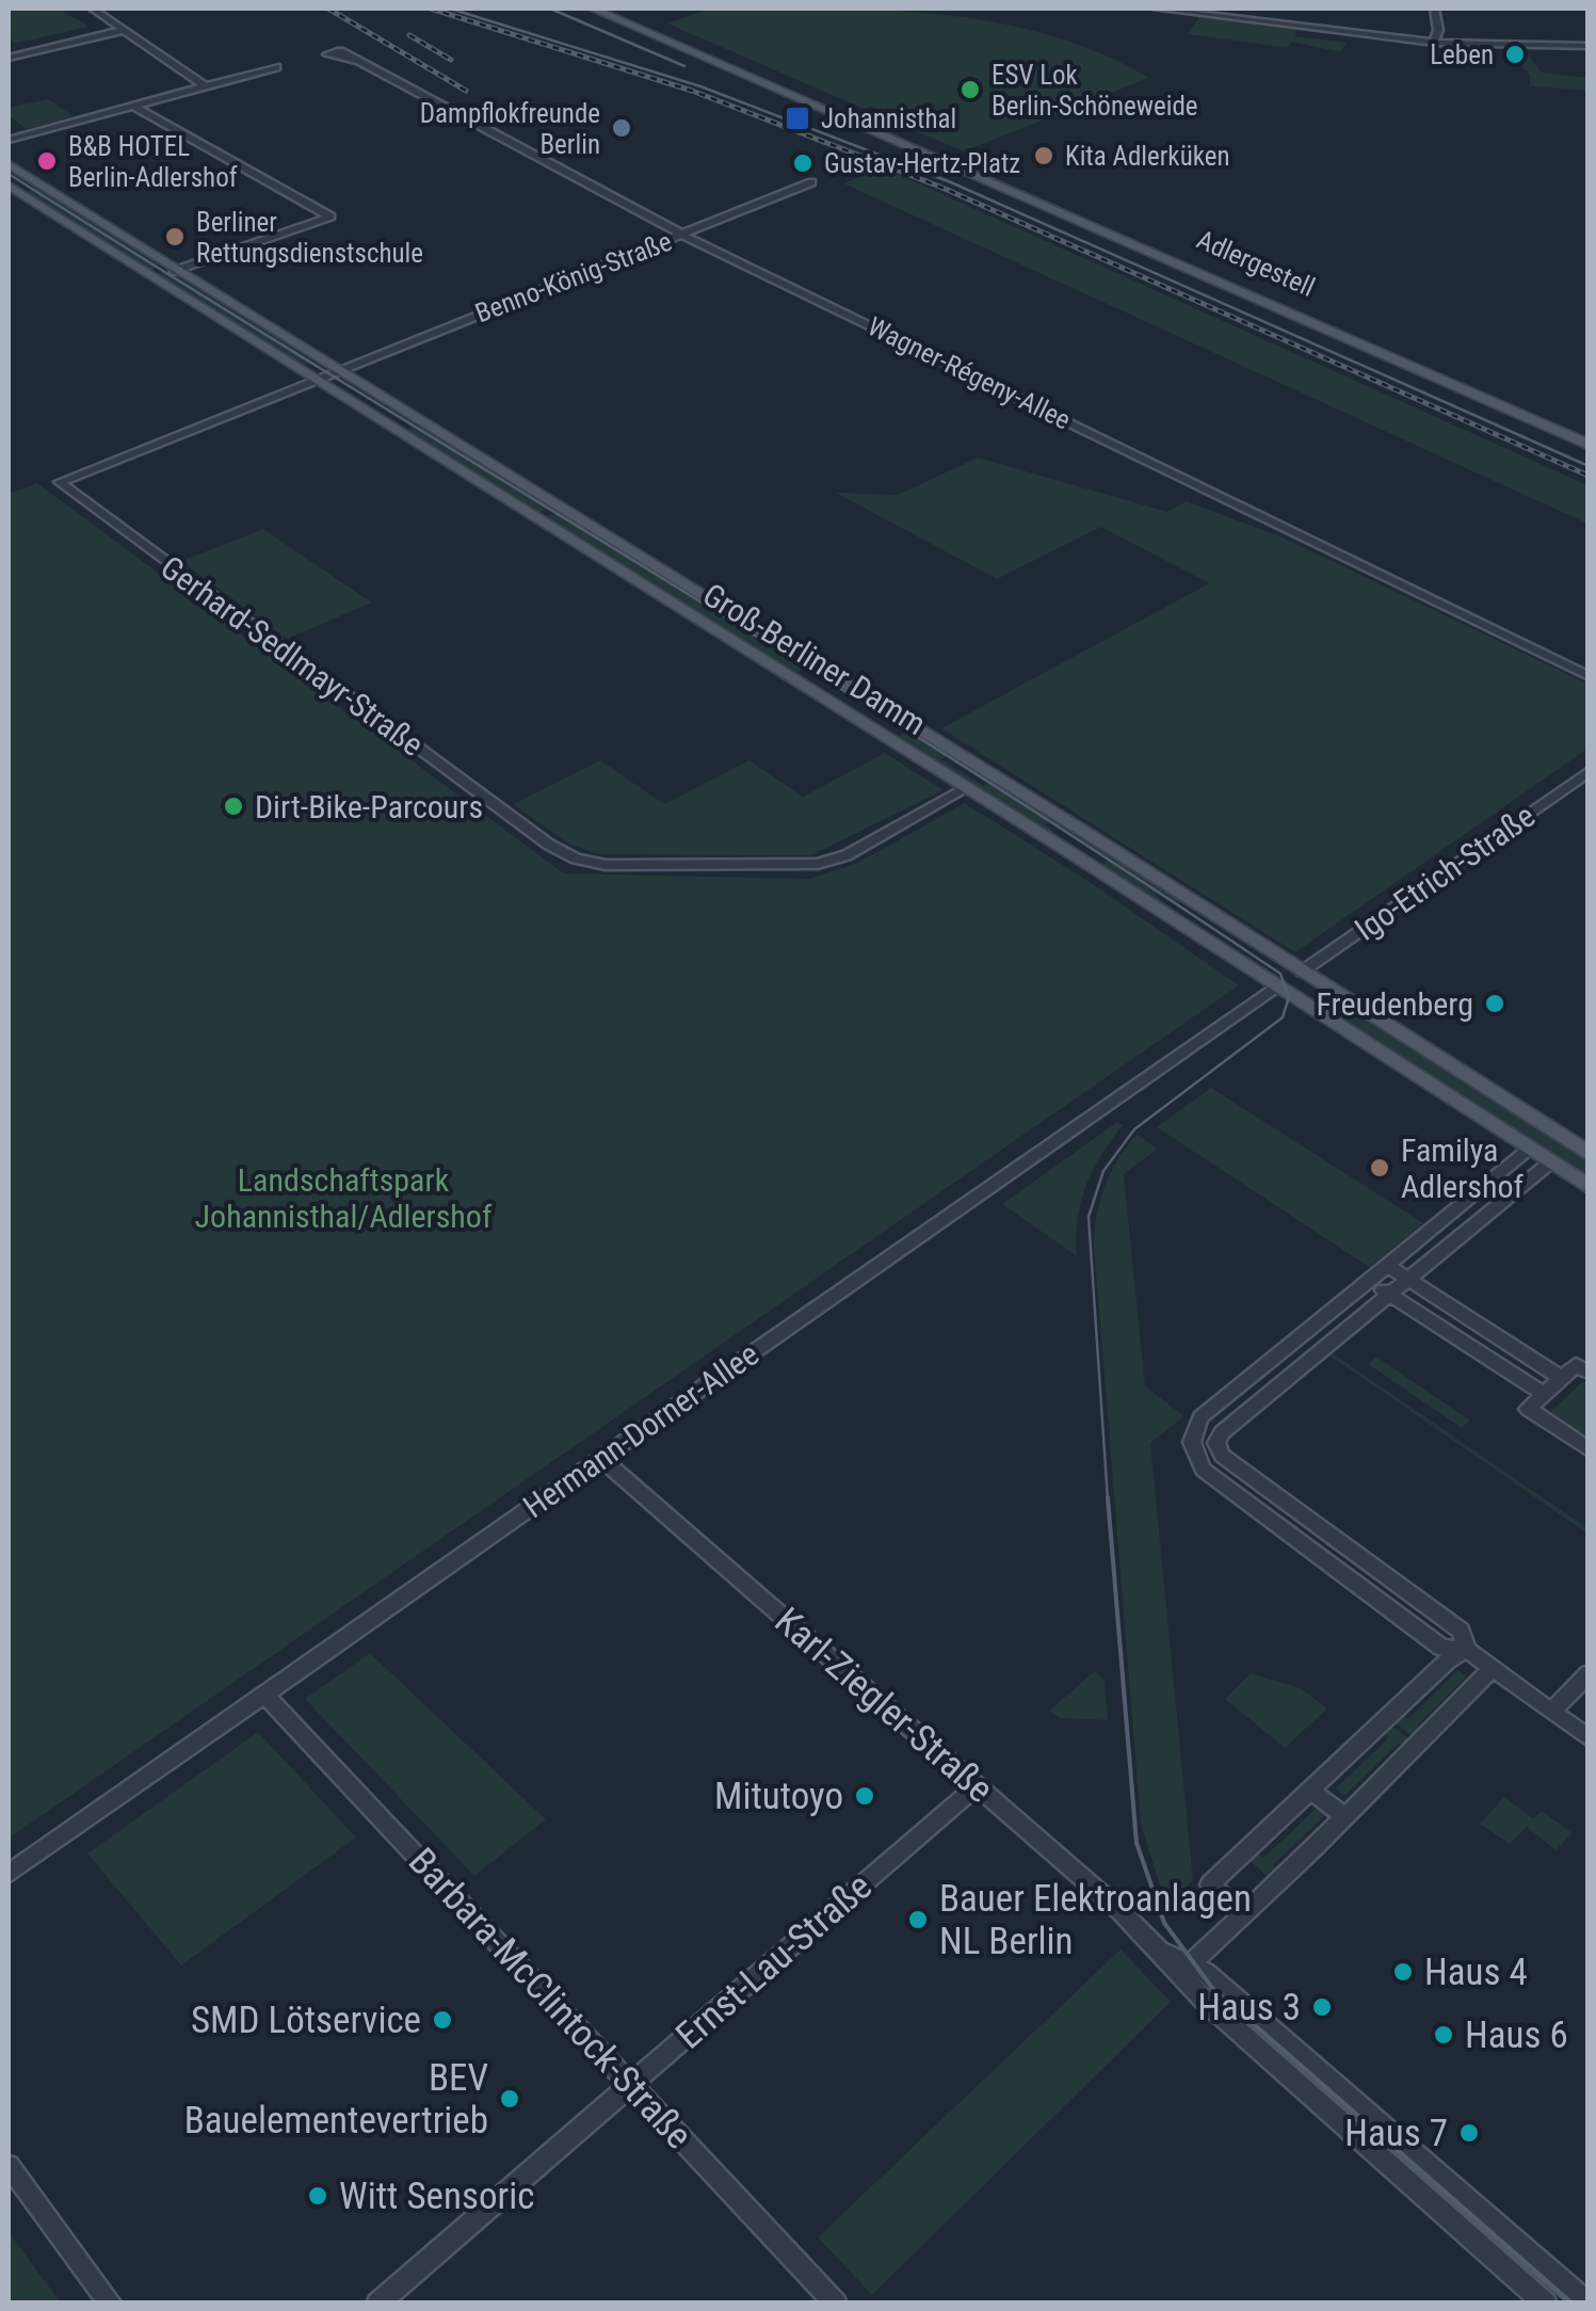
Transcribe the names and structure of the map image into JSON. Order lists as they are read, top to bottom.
{
  "streets": {
    "main road": ["Adlergestell", "Groß-Berliner Damm"],
    "street": [
      "Benno-König-Straße",
      "Wagner-Régeny-Allee",
      "Gerhard-Sedlmayr-Straße",
      "Igo-Etrich-Straße",
      "Hermann-Dorner-Allee",
      "Karl-Ziegler-Straße",
      "Ernst-Lau-Straße",
      "Barbara-McClintock-Straße"
    ]
  },
  "crossings": [
    ["Benno-König-Straße", "Wagner-Régeny-Allee"],
    ["Benno-König-Straße", "Gerhard-Sedlmayr-Straße"],
    ["Benno-König-Straße", "Groß-Berliner Damm"],
    ["Gerhard-Sedlmayr-Straße", "Groß-Berliner Damm"],
    ["Groß-Berliner Damm", "Igo-Etrich-Straße"],
    ["Groß-Berliner Damm", "Hermann-Dorner-Allee"],
    ["Hermann-Dorner-Allee", "Karl-Ziegler-Straße"],
    ["Hermann-Dorner-Allee", "Barbara-McClintock-Straße"],
    ["Karl-Ziegler-Straße", "Ernst-Lau-Straße"],
    ["Ernst-Lau-Straße", "Barbara-McClintock-Straße"]
  ],
  "parks": ["Landschaftspark Johannisthal/Adlershof"],
  "places": {
    "other": [
      "Leben",
      "ESV Lok Berlin-Schöneweide",
      "Dampflokfreunde Berlin",
      "Kita Adlerküken",
      "B&B HOTEL Berlin-Adlershof",
      "Gustav-Hertz-Platz",
      "Berliner Rettungsdienstschule",
      "Dirt-Bike-Parcours",
      "Freudenberg",
      "Familya Adlershof",
      "Mitutoyo",
      "Bauer Elektroanlagen NL Berlin",
      "Haus 4",
      "Haus 3",
      "SMD Lötservice",
      "Haus 6",
      "BEV Bauelementevertrieb",
      "Haus 7",
      "Witt Sensoric"
    ],
    "transit": ["Johannisthal"]
  }
}
